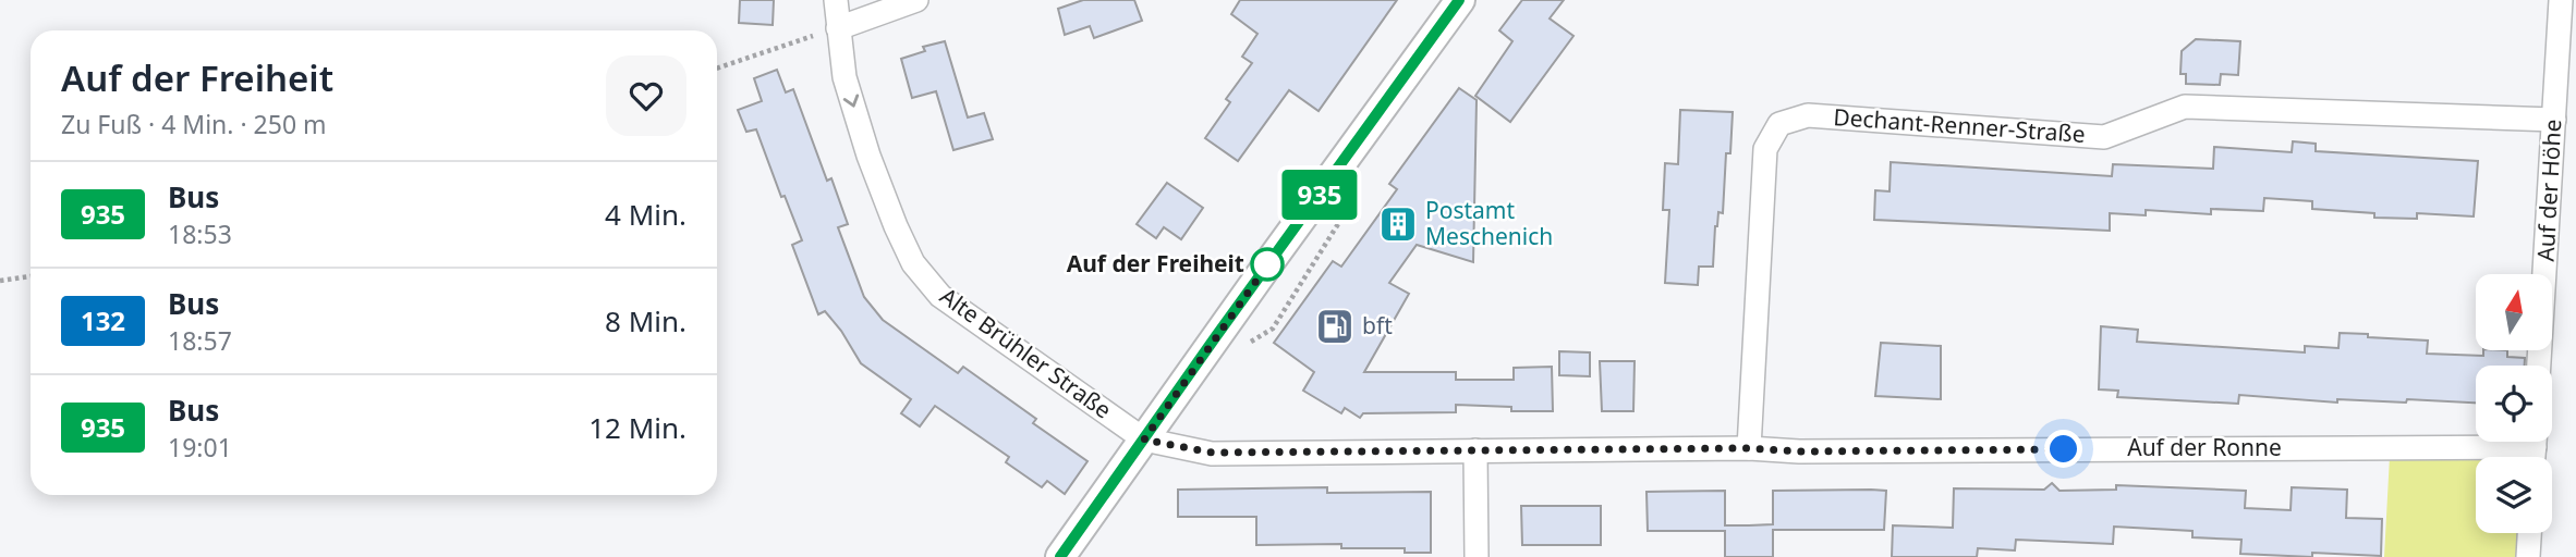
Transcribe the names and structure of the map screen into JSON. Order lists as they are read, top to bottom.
{
  "streets": {
    "street": [
      "Dechant-Renner-Straße",
      "Auf der Höhe",
      "Alte Brühler Straße",
      "Auf der Ronne"
    ]
  },
  "crossings": [
    ["Dechant-Renner-Straße", "Auf der Höhe"],
    ["Dechant-Renner-Straße", "Auf der Ronne"],
    ["Alte Brühler Straße", "Auf der Ronne"]
  ],
  "one_way": ["Alte Brühler Straße"],
  "places": {
    "building": ["Postamt Meschenich"],
    "other": ["Auf der Freiheit"],
    "fuel station": ["bft"]
  },
  "lines": ["bus line 935"],
  "north": "top",
  "page": {
    "on_map": "935",
    "heading": ["Auf der Freiheit", "Zu Fuß · 4 Min. · 250 m"],
    "list": [
      {
        "mark": "935",
        "name": "Bus",
        "note": "18:53",
        "value": "4 Min."
      },
      {
        "mark": "132",
        "name": "Bus",
        "note": "18:57",
        "value": "8 Min."
      },
      {
        "mark": "935",
        "name": "Bus",
        "note": "19:01",
        "value": "12 Min."
      }
    ]
  }
}
